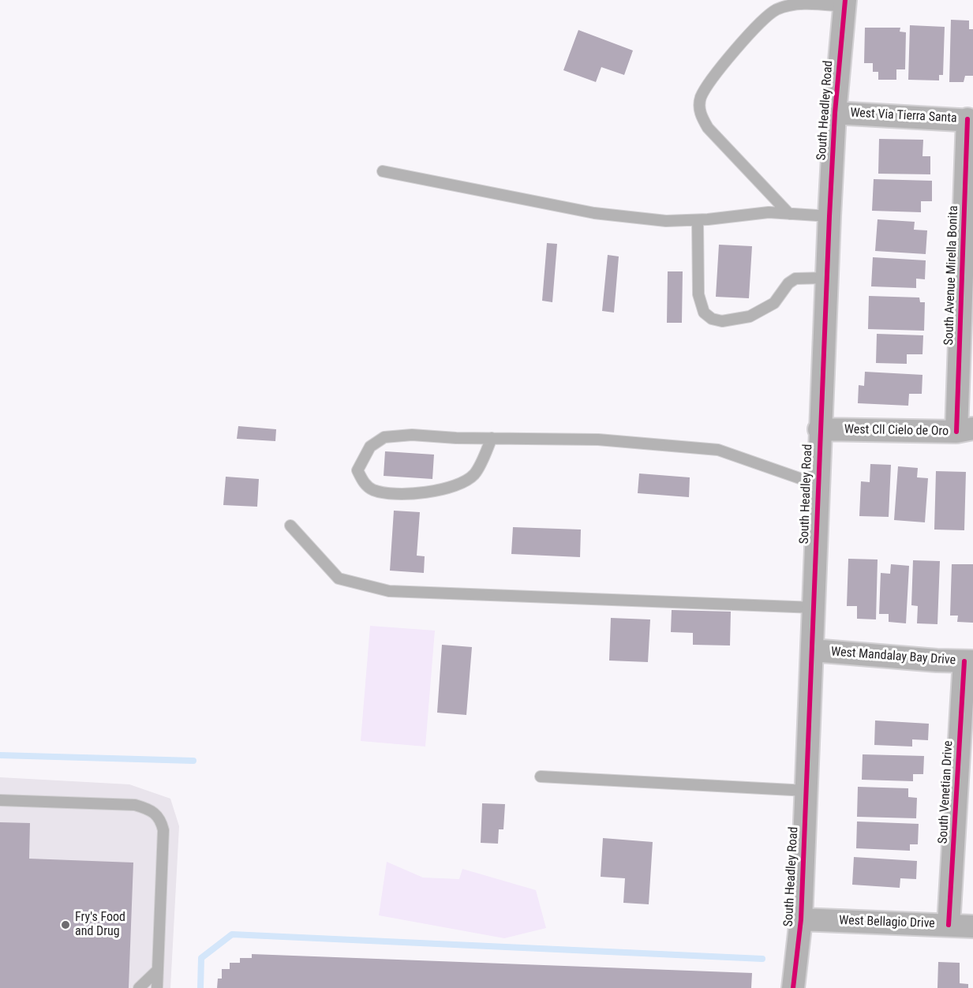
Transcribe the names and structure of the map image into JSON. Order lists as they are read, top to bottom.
{
  "streets": {
    "street": [
      "South Headley Road",
      "West Via Tierra Santa",
      "South Avenue Mirella Bonita",
      "West Cll Cielo de Oro",
      "West Mandalay Bay Drive",
      "South Venetian Drive",
      "West Bellagio Drive"
    ]
  },
  "crossings": [
    ["South Headley Road", "West Via Tierra Santa"],
    ["South Headley Road", "West Cll Cielo de Oro"],
    ["South Headley Road", "West Mandalay Bay Drive"],
    ["South Headley Road", "West Bellagio Drive"],
    ["West Via Tierra Santa", "South Avenue Mirella Bonita"],
    ["South Avenue Mirella Bonita", "West Cll Cielo de Oro"],
    ["West Mandalay Bay Drive", "South Venetian Drive"],
    ["South Venetian Drive", "West Bellagio Drive"]
  ],
  "places": ["Fry's Food and Drug"]
}
